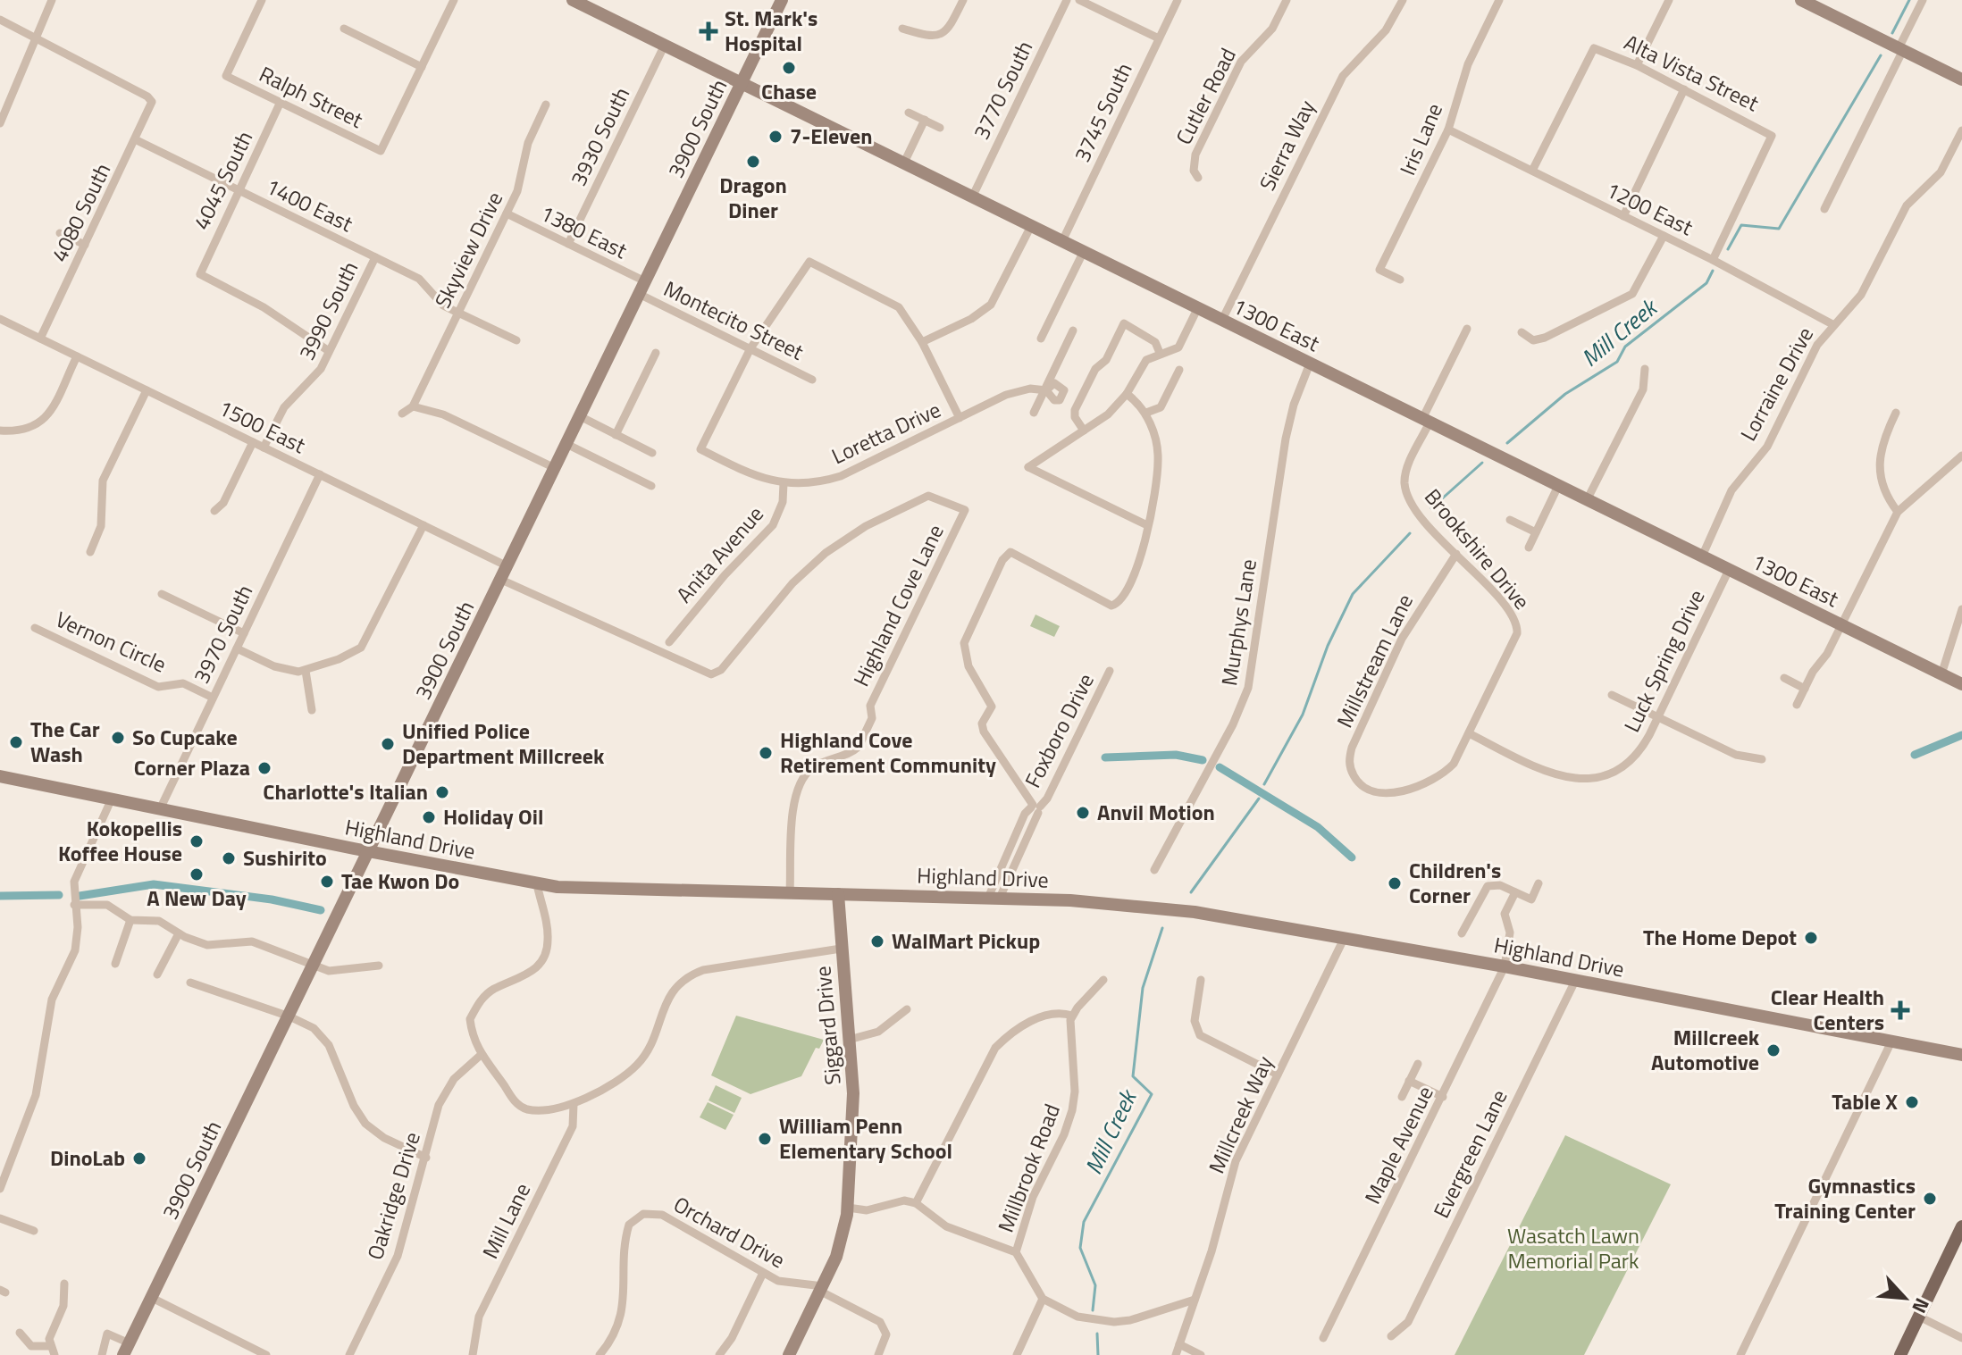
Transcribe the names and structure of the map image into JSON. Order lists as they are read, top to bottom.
{
  "streets": {
    "main road": [
      "3900 South",
      "1300 East",
      "Highland Drive",
      "Siggard Drive"
    ],
    "street": [
      "Alta Vista Street",
      "3770 South",
      "Cutler Road",
      "Ralph Street",
      "3745 South",
      "3930 South",
      "Iris Lane",
      "Sierra Way",
      "4045 South",
      "1400 East",
      "1200 East",
      "4080 South",
      "1380 East",
      "Skyview Drive",
      "3990 South",
      "Montecito Street",
      "Lorraine Drive",
      "1500 East",
      "Loretta Drive",
      "Brookshire Drive",
      "Anita Avenue",
      "Highland Cove Lane",
      "Murphys Lane",
      "3970 South",
      "Vernon Circle",
      "Millstream Lane",
      "Luck Spring Drive",
      "Foxboro Drive",
      "Millcreek Way",
      "Maple Avenue",
      "Evergreen Lane",
      "Millbrook Road",
      "Oakridge Drive",
      "Mill Lane",
      "Orchard Drive"
    ]
  },
  "crossings": [
    ["Alta Vista Street", "1200 East"],
    ["3770 South", "1300 East"],
    ["Ralph Street", "4045 South"],
    ["3745 South", "1300 East"],
    ["3900 South", "1380 East"],
    ["3900 South", "Montecito Street"],
    ["3900 South", "1300 East"],
    ["3900 South", "1500 East"],
    ["3900 South", "Highland Cove Lane"],
    ["3900 South", "Highland Drive"],
    ["3930 South", "1380 East"],
    ["3930 South", "1300 East"],
    ["Iris Lane", "1200 East"],
    ["Sierra Way", "1300 East"],
    ["4045 South", "1400 East"],
    ["4045 South", "3990 South"],
    ["1400 East", "4080 South"],
    ["1400 East", "Skyview Drive"],
    ["1400 East", "3990 South"],
    ["1200 East", "Lorraine Drive"],
    ["4080 South", "1500 East"],
    ["1380 East", "Skyview Drive"],
    ["1380 East", "Montecito Street"],
    ["3990 South", "1500 East"],
    ["Montecito Street", "Loretta Drive"],
    ["1300 East", "Lorraine Drive"],
    ["1300 East", "Brookshire Drive"],
    ["1300 East", "Murphys Lane"],
    ["1300 East", "Luck Spring Drive"],
    ["1500 East", "3970 South"],
    ["Loretta Drive", "Anita Avenue"],
    ["Brookshire Drive", "Millstream Lane"],
    ["Brookshire Drive", "Luck Spring Drive"],
    ["Highland Cove Lane", "Highland Drive"],
    ["3970 South", "Vernon Circle"],
    ["3970 South", "Highland Drive"],
    ["Foxboro Drive", "Highland Drive"],
    ["Highland Drive", "Siggard Drive"],
    ["Highland Drive", "Millcreek Way"],
    ["Highland Drive", "Maple Avenue"],
    ["Highland Drive", "Evergreen Lane"],
    ["Siggard Drive", "Orchard Drive"]
  ],
  "water": ["Mill Creek"],
  "parks": ["Wasatch Lawn Memorial Park"],
  "places": {
    "health": ["St. Mark's Hospital", "Clear Health Centers"],
    "other": [
      "Chase",
      "7-Eleven",
      "Dragon Diner",
      "So Cupcake",
      "The Car Wash",
      "Unified Police Department Millcreek",
      "Highland Cove Retirement Community",
      "Corner Plaza",
      "Charlotte's Italian",
      "Anvil Motion",
      "Holiday Oil",
      "Kokopellis Koffee House",
      "Sushirito",
      "A New Day",
      "Tae Kwon Do",
      "Children's Corner",
      "The Home Depot",
      "WalMart Pickup",
      "Millcreek Automotive",
      "Table X",
      "William Penn Elementary School",
      "DinoLab",
      "Gymnastics Training Center"
    ]
  },
  "north": "bottom right"
}
